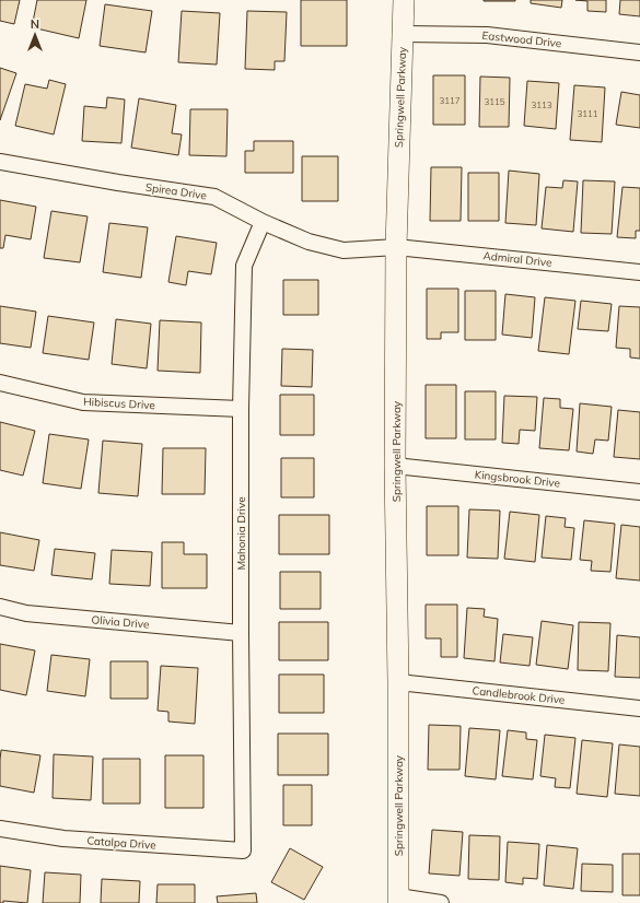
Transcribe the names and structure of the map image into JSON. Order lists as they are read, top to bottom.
{
  "streets": {
    "street": [
      "Eastwood Drive",
      "Springwell Parkway",
      "Spirea Drive",
      "Admiral Drive",
      "Hibiscus Drive",
      "Kingsbrook Drive",
      "Mahonia Drive",
      "Olivia Drive",
      "Candlebrook Drive",
      "Catalpa Drive"
    ]
  },
  "crossings": [
    ["Eastwood Drive", "Springwell Parkway"],
    ["Springwell Parkway", "Spirea Drive"],
    ["Springwell Parkway", "Admiral Drive"],
    ["Springwell Parkway", "Kingsbrook Drive"],
    ["Springwell Parkway", "Candlebrook Drive"],
    ["Spirea Drive", "Admiral Drive"],
    ["Spirea Drive", "Mahonia Drive"],
    ["Hibiscus Drive", "Mahonia Drive"],
    ["Mahonia Drive", "Olivia Drive"],
    ["Mahonia Drive", "Catalpa Drive"]
  ],
  "house_numbers": [
    "3117",
    "3115",
    "3113",
    "3111"
  ],
  "north": "top"
}
